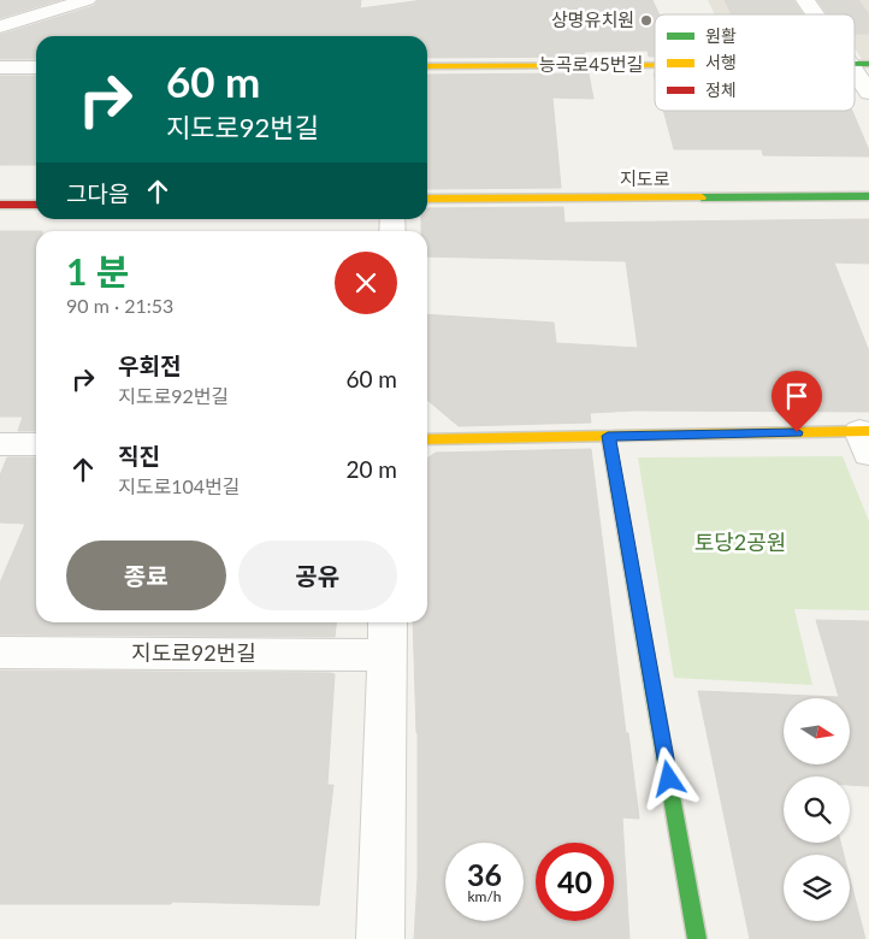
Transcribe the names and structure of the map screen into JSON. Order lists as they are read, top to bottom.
{
  "streets": {
    "street": ["능곡로45번길", "지도로", "지도로92번길"]
  },
  "parks": ["토당2공원"],
  "places": ["상명유치원"],
  "legend": ["원활", "서행", "정체"],
  "north": "right",
  "page": {
    "turn": ["60 m", "지도로92번길"],
    "then": "그다음",
    "heading": ["1 분", "90 m · 21:53"],
    "list": [
      {
        "name": "우회전",
        "note": "지도로92번길",
        "value": "60 m"
      },
      {
        "name": "직진",
        "note": "지도로104번길",
        "value": "20 m"
      }
    ],
    "buttons": ["종료", "공유"],
    "speed": "36 km/h",
    "limit": "40"
  }
}
